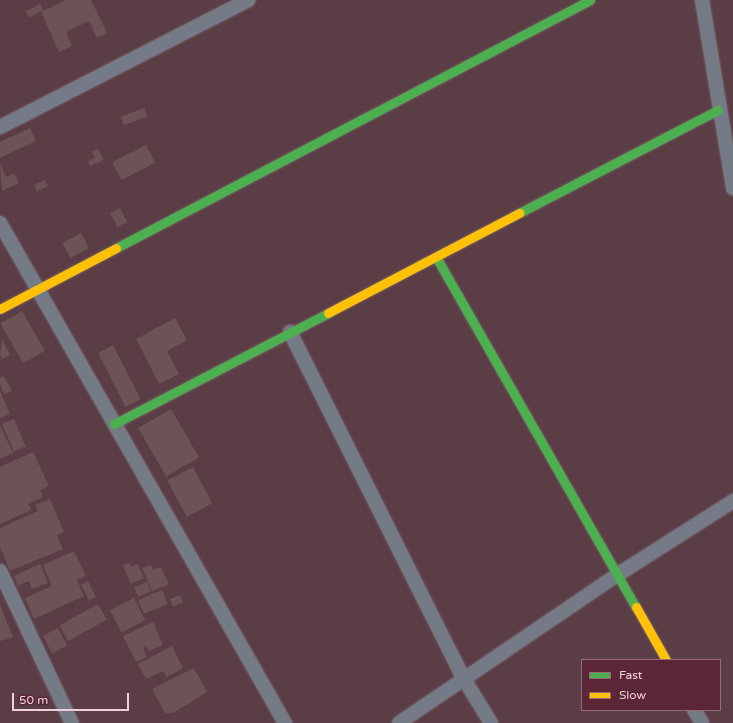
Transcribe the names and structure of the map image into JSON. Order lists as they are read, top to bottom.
{
  "legend": ["Fast", "Slow"],
  "scale_bar": "50 m"
}
